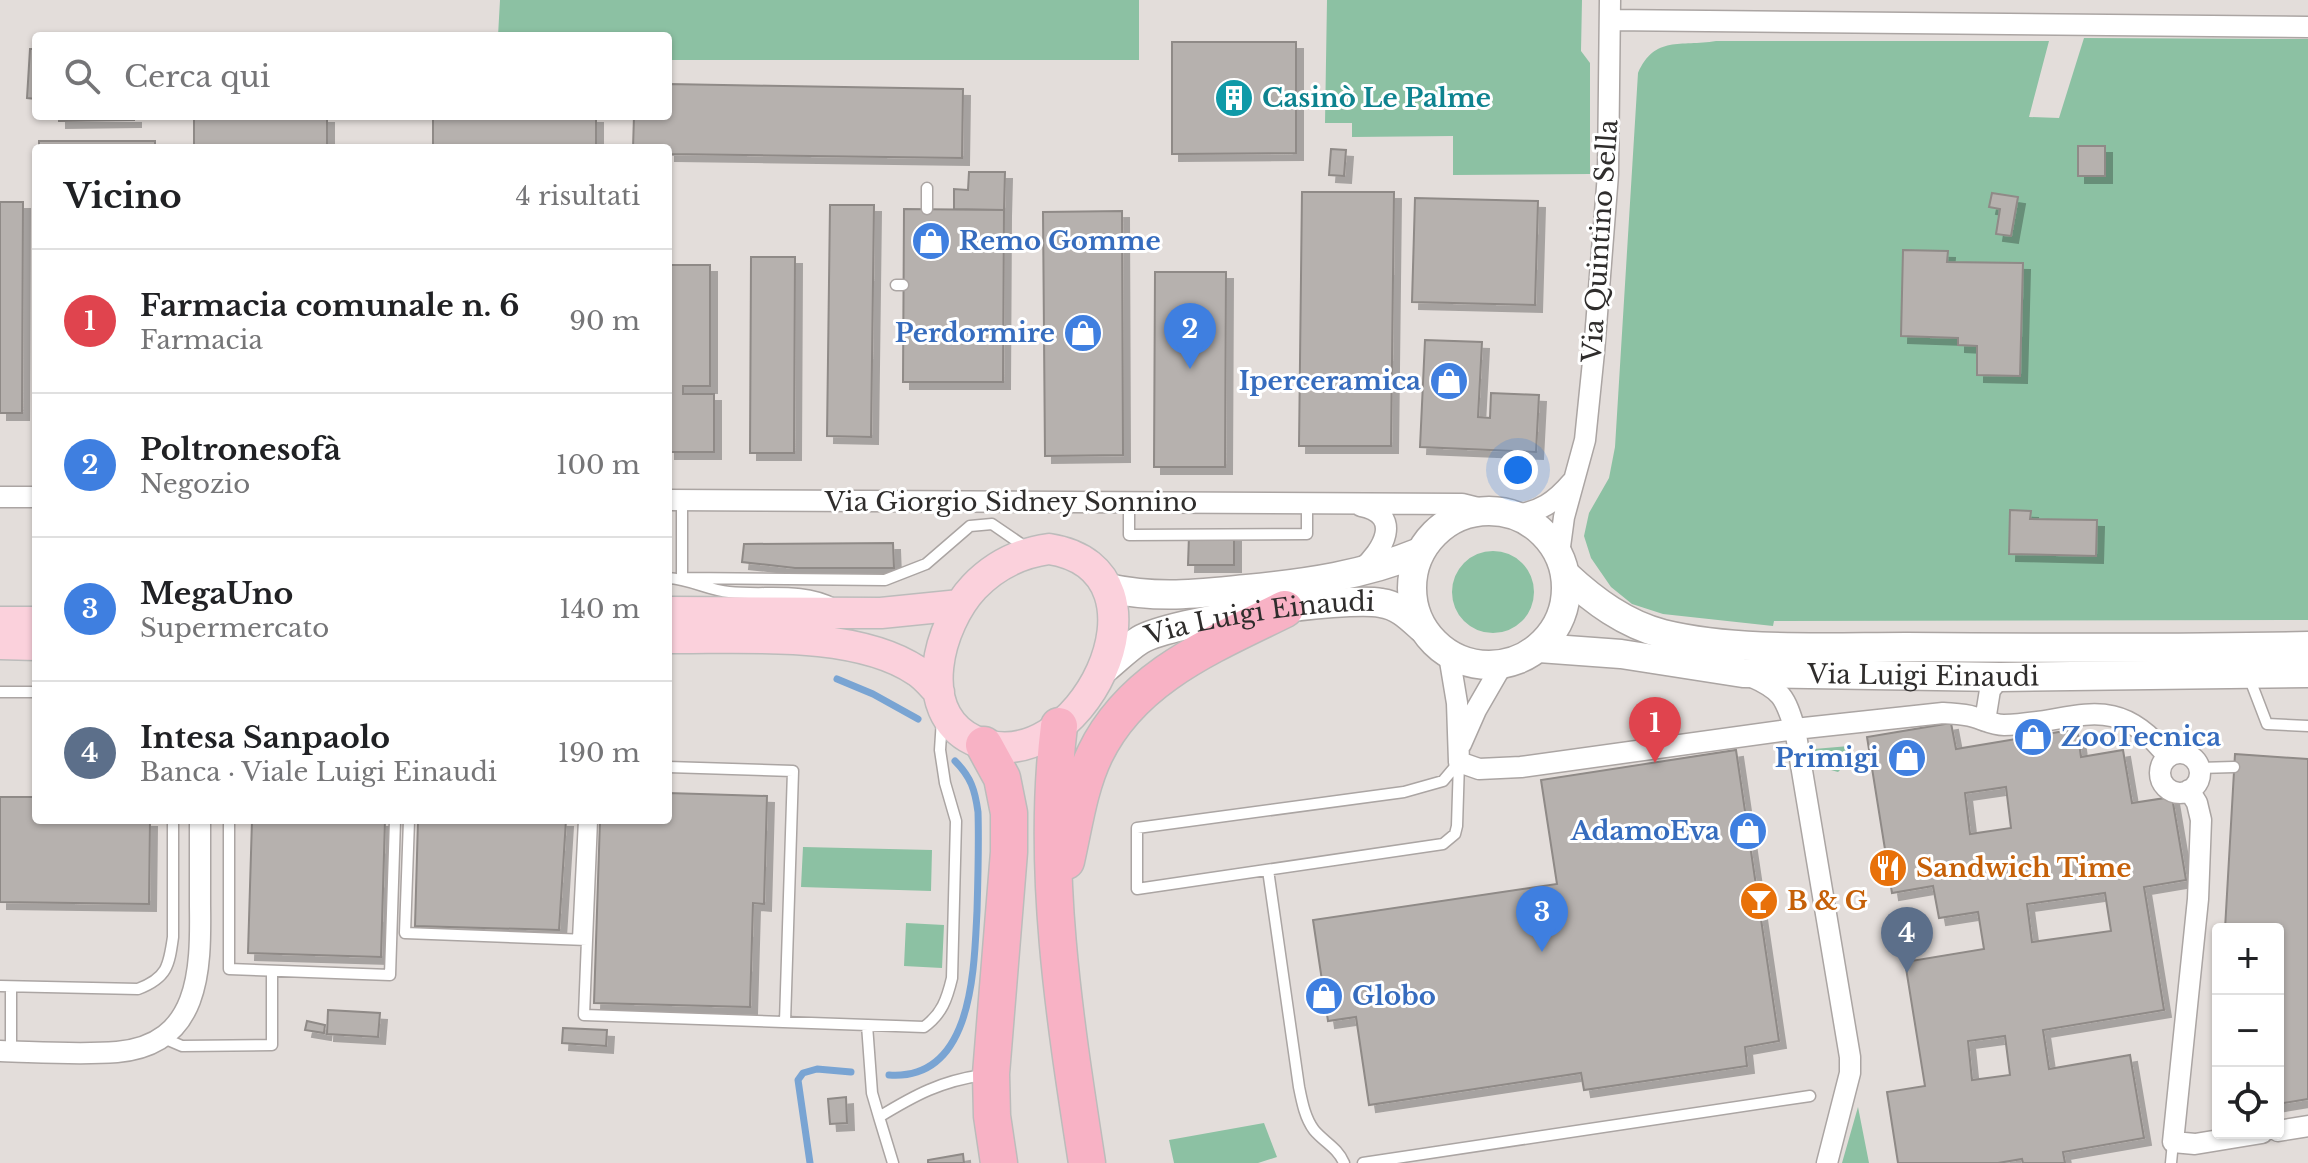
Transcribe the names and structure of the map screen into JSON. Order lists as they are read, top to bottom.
{
  "streets": {
    "main road": ["Via Luigi Einaudi"],
    "street": ["Via Quintino Sella", "Via Giorgio Sidney Sonnino"]
  },
  "crossings": [
    ["Via Quintino Sella", "Via Giorgio Sidney Sonnino"],
    ["Via Quintino Sella", "Via Luigi Einaudi"],
    ["Via Giorgio Sidney Sonnino", "Via Luigi Einaudi"]
  ],
  "places": {
    "building": ["Casinò Le Palme"],
    "shop": [
      "Remo Gomme",
      "Perdormire",
      "Iperceramica",
      "ZooTecnica",
      "Primigi",
      "AdamoEva",
      "Globo"
    ],
    "restaurant": ["Sandwich Time"],
    "bar": ["B & G"]
  },
  "page": {
    "search": "Cerca qui",
    "heading": ["Vicino", "4 risultati"],
    "list": [
      {
        "mark": "1",
        "name": "Farmacia comunale n. 6",
        "note": "Farmacia",
        "value": "90 m"
      },
      {
        "mark": "2",
        "name": "Poltronesofà",
        "note": "Negozio",
        "value": "100 m"
      },
      {
        "mark": "3",
        "name": "MegaUno",
        "note": "Supermercato",
        "value": "140 m"
      },
      {
        "mark": "4",
        "name": "Intesa Sanpaolo",
        "note": "Banca · Viale Luigi Einaudi",
        "value": "190 m"
      }
    ],
    "pins": [
      "2",
      "1",
      "3",
      "4"
    ],
    "map_buttons": ["+", "−"]
  }
}
